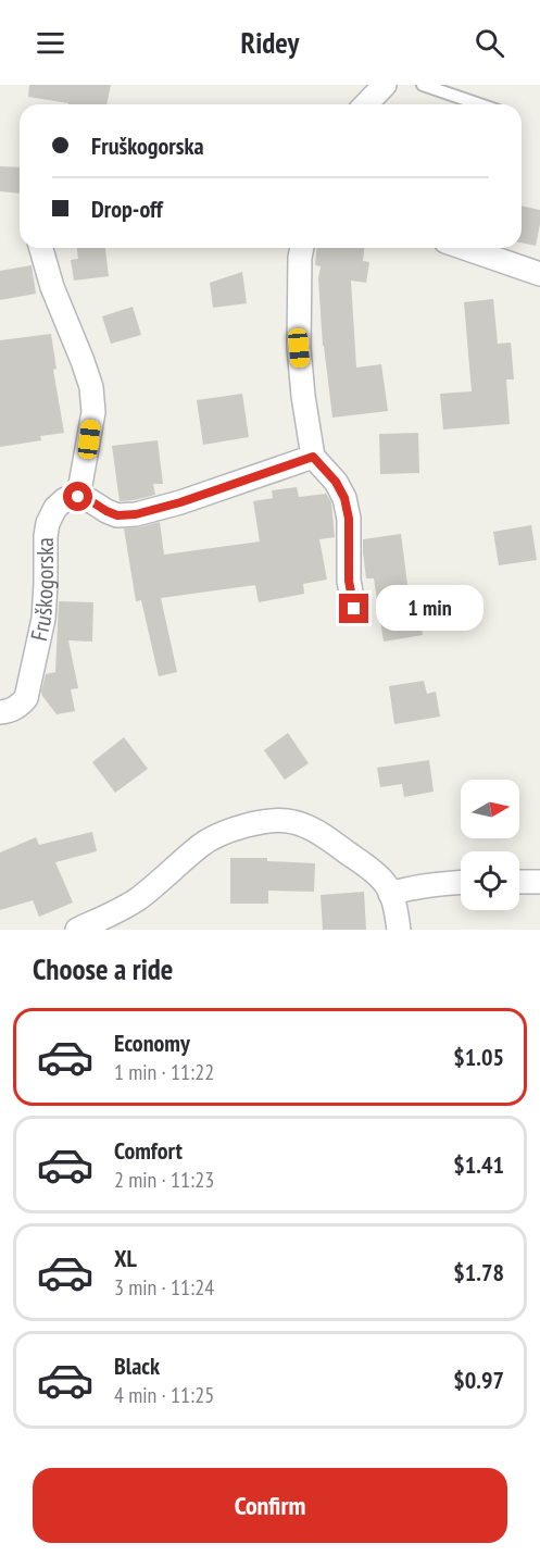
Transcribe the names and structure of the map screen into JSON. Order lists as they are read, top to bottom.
{
  "streets": {
    "street": ["Fruškogorska"]
  },
  "north": "right",
  "page": {
    "header": "Ridey",
    "banner": ["Fruškogorska", "Drop-off"],
    "bubble": "1 min",
    "heading": "Choose a ride",
    "list": [
      {
        "name": "Economy",
        "note": "1 min · 11:22",
        "value": "$1.05"
      },
      {
        "name": "Comfort",
        "note": "2 min · 11:23",
        "value": "$1.41"
      },
      {
        "name": "XL",
        "note": "3 min · 11:24",
        "value": "$1.78"
      },
      {
        "name": "Black",
        "note": "4 min · 11:25",
        "value": "$0.97"
      }
    ],
    "buttons": "Confirm"
  }
}
